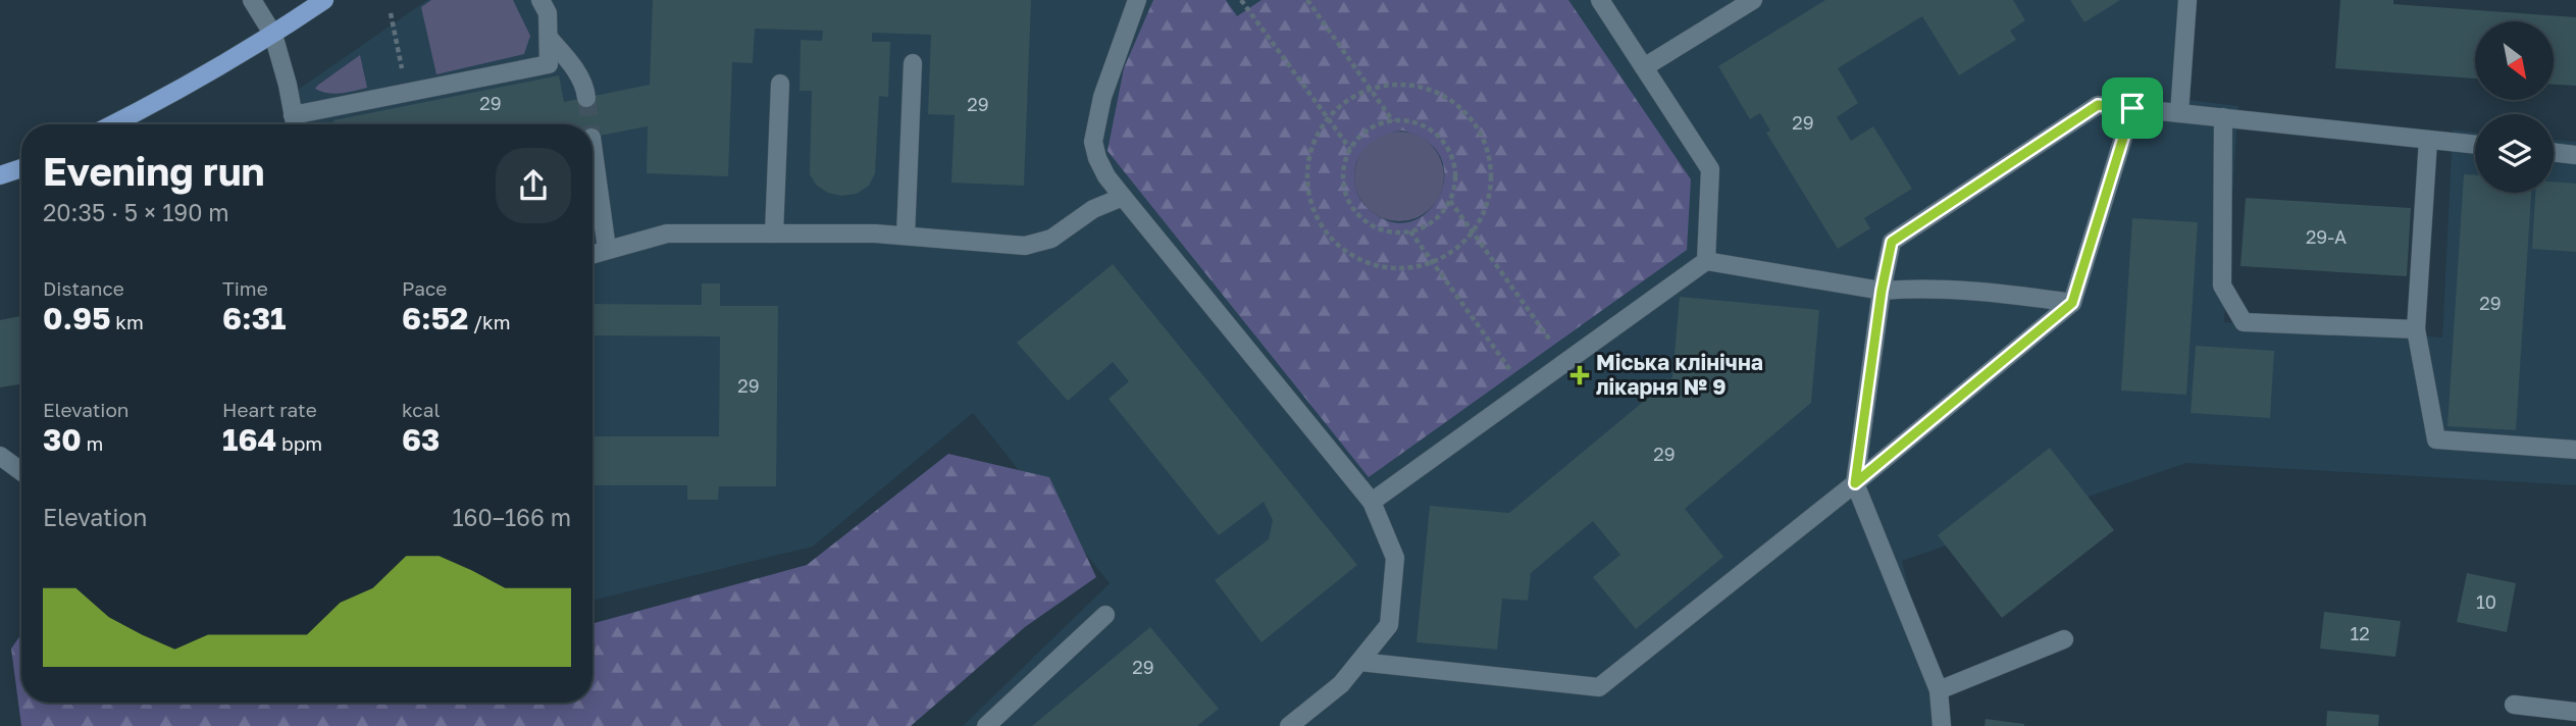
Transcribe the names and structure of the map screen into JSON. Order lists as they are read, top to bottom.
{
  "places": {
    "health": ["Міська клінічна лікарня № 9"]
  },
  "house_numbers": [
    "29",
    "29",
    "29",
    "29-А",
    "29",
    "29",
    "29",
    "10",
    "12",
    "29"
  ],
  "north": "bottom right",
  "page": {
    "heading": ["Evening run", "20:35 · 5 × 190 m"],
    "stats": [
      ["Distance", "0.95 km"],
      ["Time", "6:31"],
      ["Pace", "6:52 /km"],
      ["Elevation", "30 m"],
      ["Heart rate", "164 bpm"],
      ["kcal", "63"]
    ],
    "chart": ["Elevation", "160–166 m"]
  }
}
